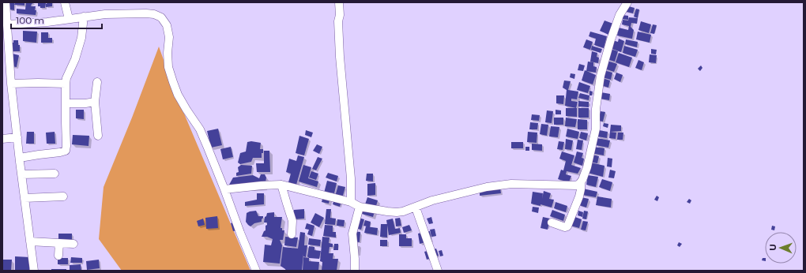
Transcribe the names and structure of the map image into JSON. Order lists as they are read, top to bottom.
{
  "scale_bar": "100 m",
  "north": "left"
}
